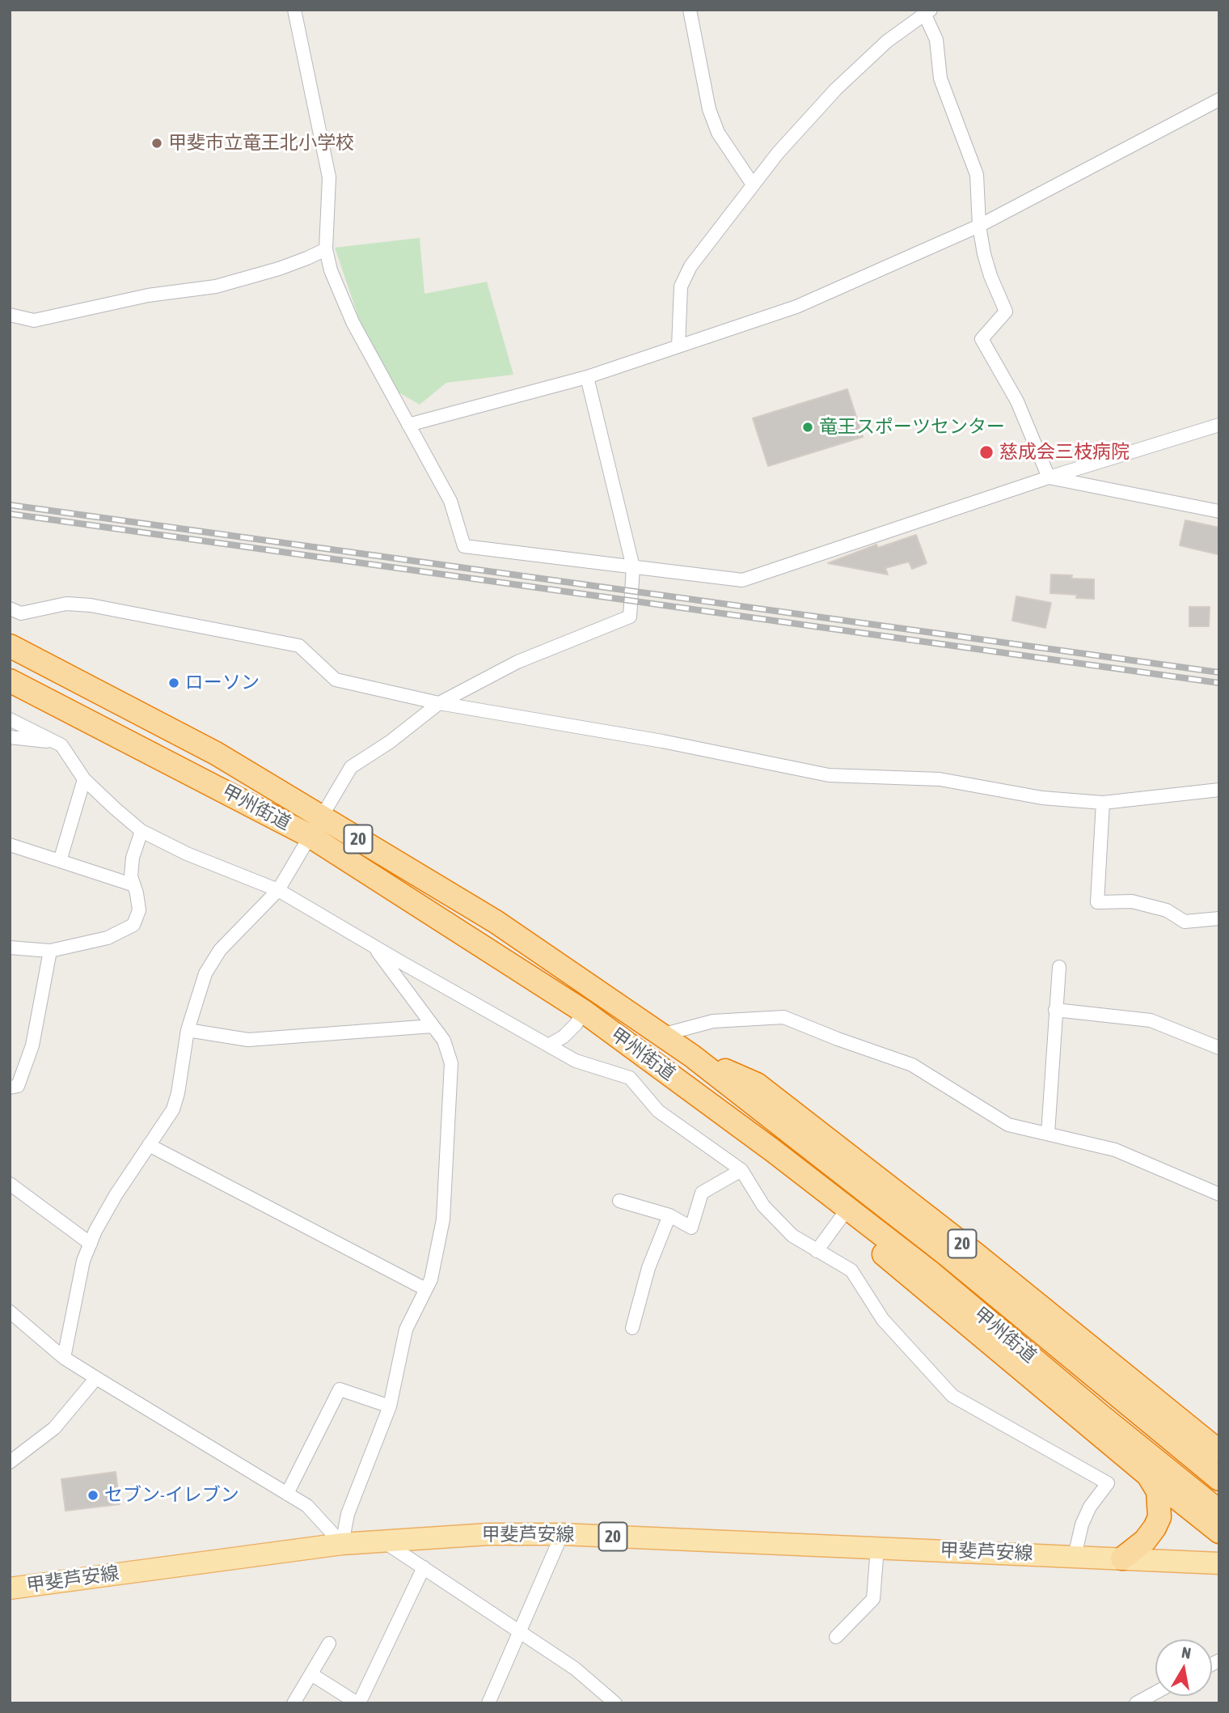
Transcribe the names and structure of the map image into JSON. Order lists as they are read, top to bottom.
{
  "streets": {
    "highway": ["甲州街道", "20"],
    "main road": ["甲斐芦安線"]
  },
  "crossings": [
    ["甲州街道", "20"]
  ],
  "places": [
    "甲斐市立竜王北小学校",
    "竜王スポーツセンター",
    "慈成会三枝病院",
    "ローソン",
    "セブン-イレブン"
  ],
  "north": "top"
}
